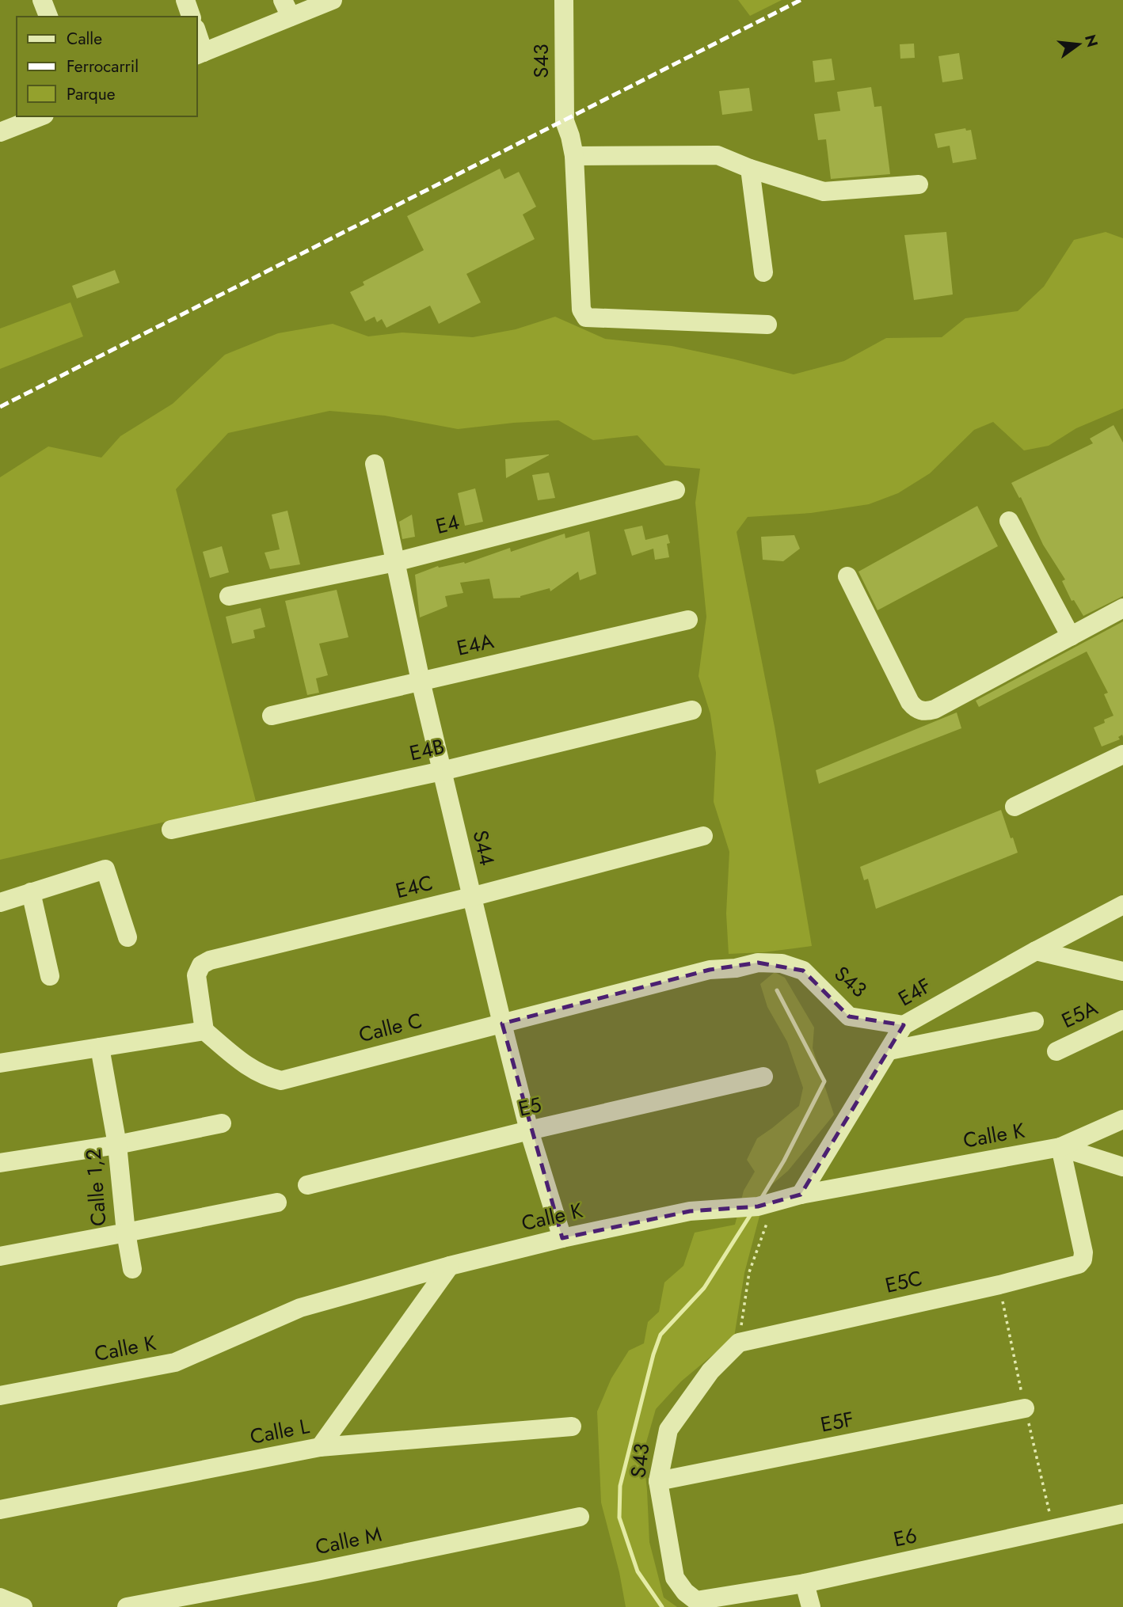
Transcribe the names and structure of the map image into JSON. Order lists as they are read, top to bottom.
{
  "streets": {
    "street": [
      "S43",
      "E4",
      "E4A",
      "E4B",
      "S44",
      "E4C",
      "E4F",
      "E5A",
      "Calle C",
      "E5",
      "Calle K",
      "Calle 1,2",
      "E5C",
      "E5F",
      "Calle L",
      "E6",
      "Calle M"
    ]
  },
  "crossings": [
    ["S43", "E4F"],
    ["S43", "Calle C"],
    ["S43", "E5C"],
    ["S43", "E5F"],
    ["S43", "E6"],
    ["E4", "S44"],
    ["E4A", "S44"],
    ["E4B", "S44"],
    ["S44", "E4C"],
    ["S44", "Calle C"],
    ["S44", "E5"],
    ["S44", "Calle K"],
    ["E4C", "Calle C"],
    ["E4F", "Calle K"],
    ["Calle K", "E5C"]
  ],
  "legend": ["Calle", "Ferrocarril", "Parque"],
  "north": "right"
}
